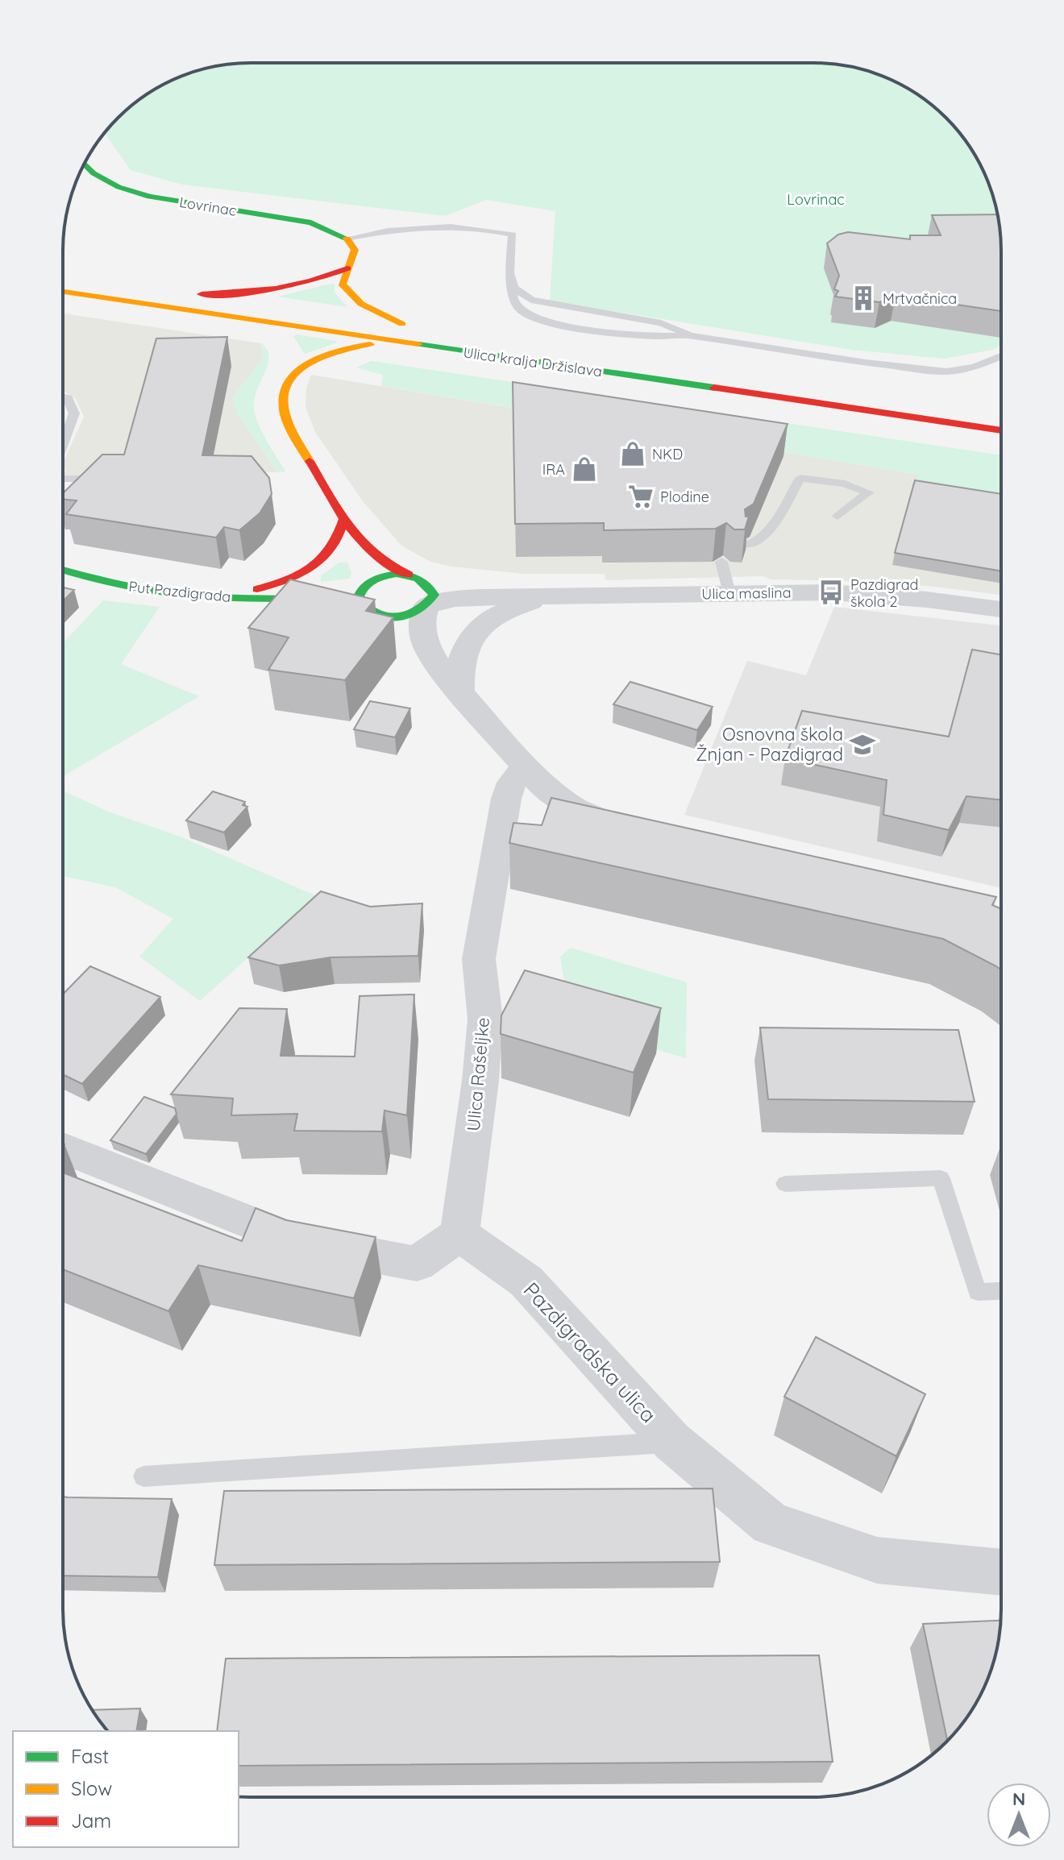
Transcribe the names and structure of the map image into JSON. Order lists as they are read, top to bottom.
{
  "streets": {
    "main road": ["Lovrinac", "Ulica kralja Držislava", "Put Pazdigrada"],
    "street": ["Ulica maslina", "Ulica Rašeljke", "Pazdigradska ulica"]
  },
  "crossings": [
    ["Put Pazdigrada", "Ulica maslina"],
    ["Put Pazdigrada", "Ulica Rašeljke"],
    ["Ulica Rašeljke", "Pazdigradska ulica"]
  ],
  "parks": ["Lovrinac"],
  "places": {
    "building": ["Mrtvačnica"],
    "shop": ["NKD", "IRA"],
    "supermarket": ["Plodine"],
    "bus stop": ["Pazdigrad škola 2"],
    "school or university": ["Osnovna škola Žnjan - Pazdigrad"]
  },
  "legend": ["Fast", "Slow", "Jam"],
  "north": "top"
}
